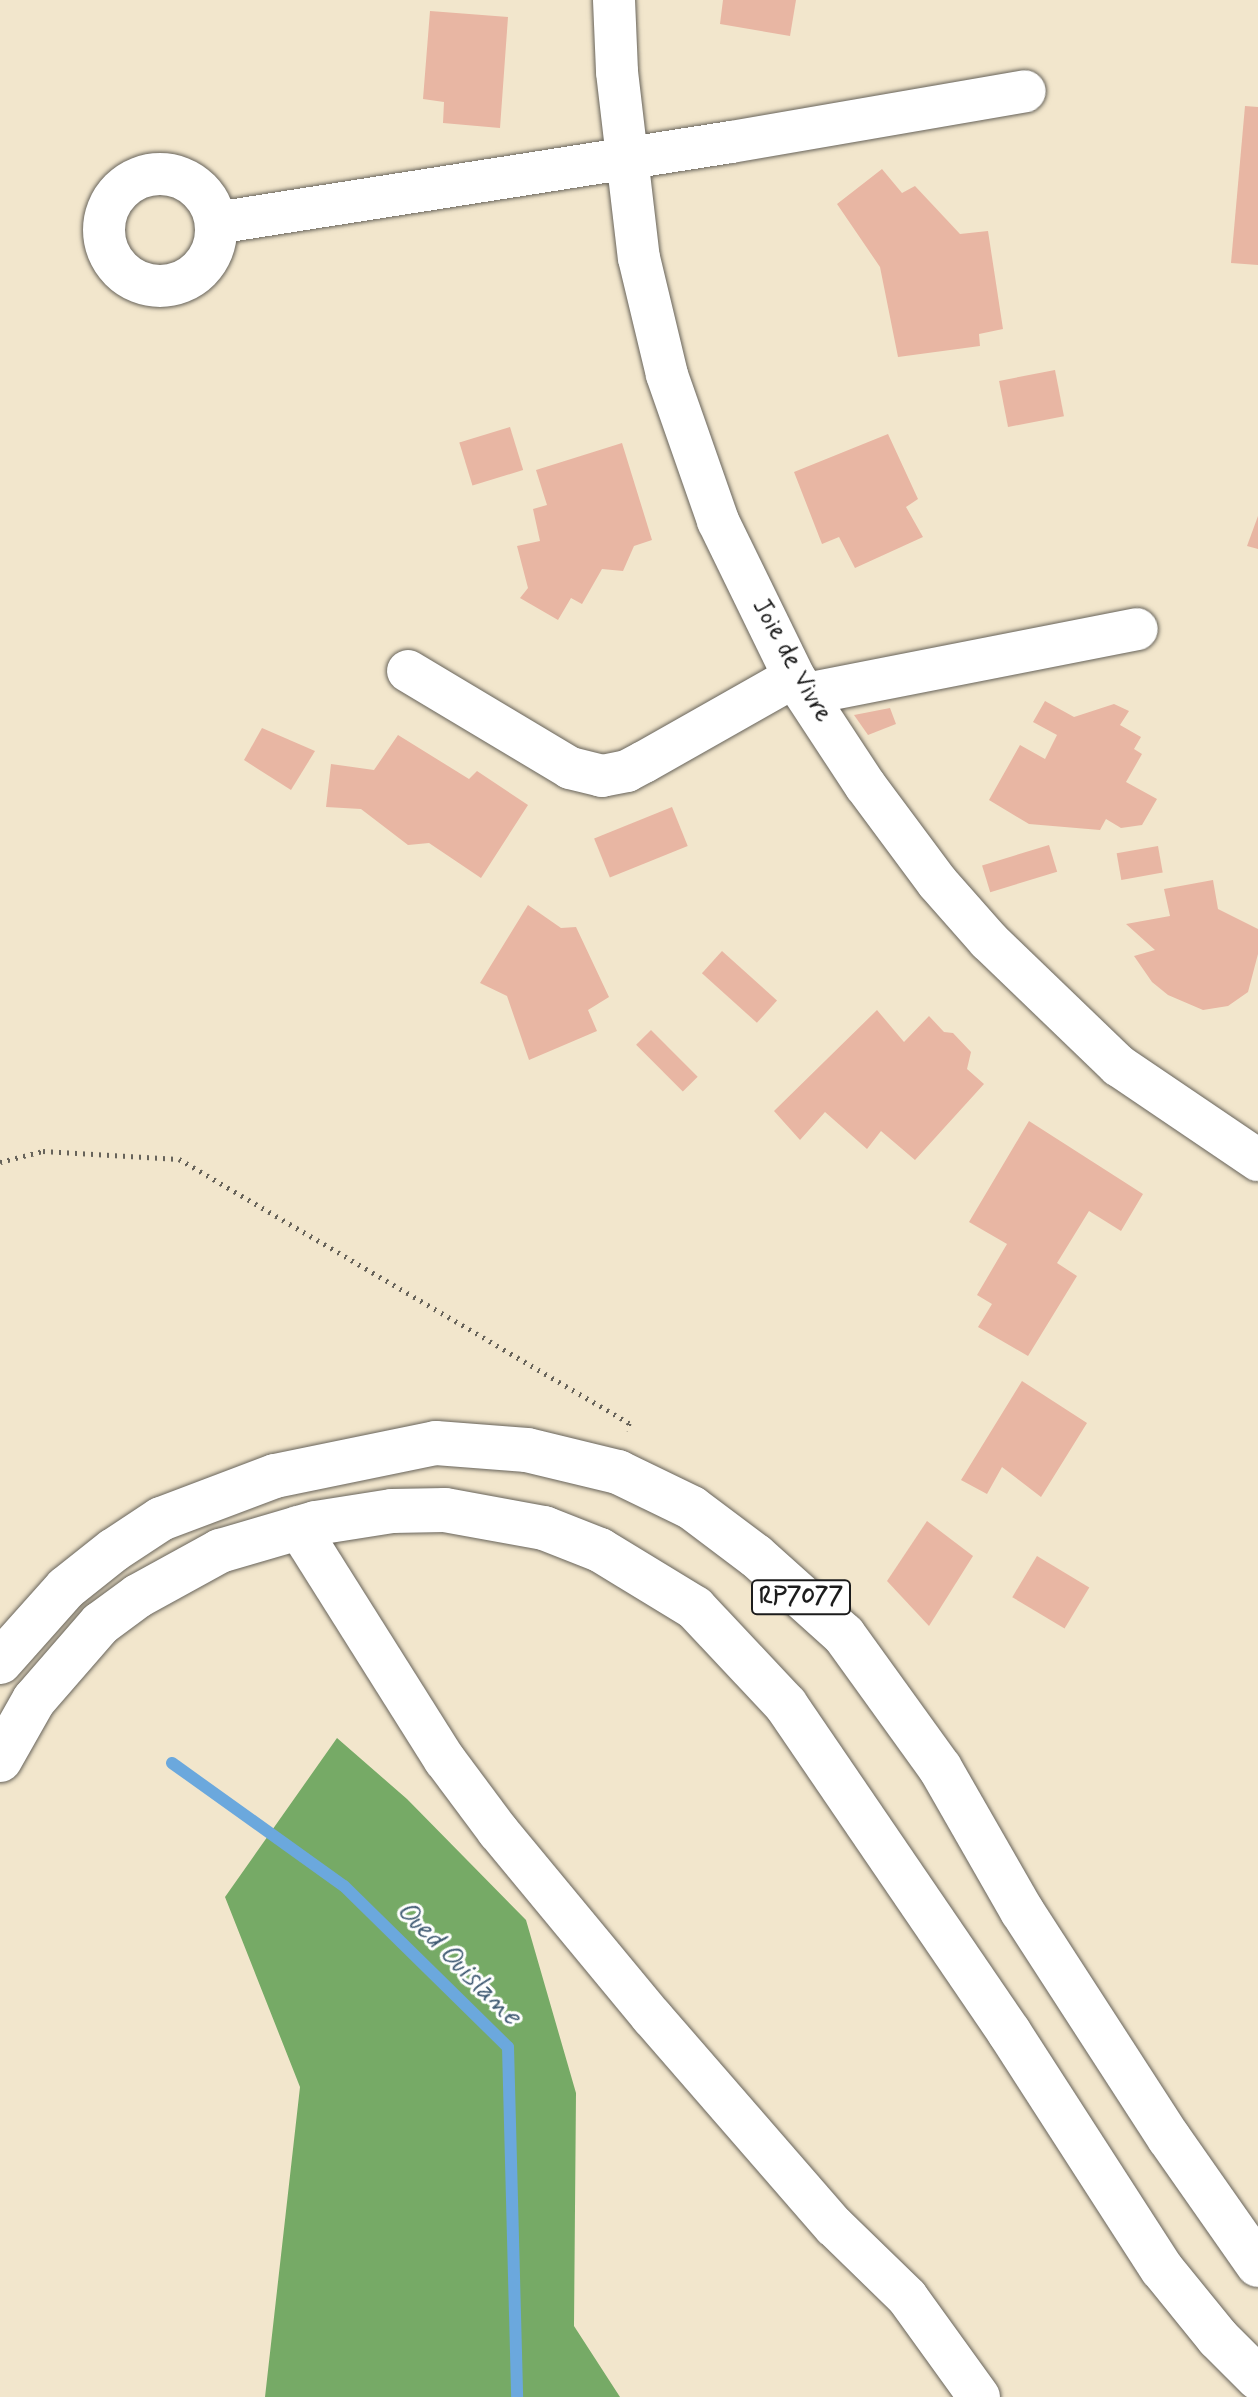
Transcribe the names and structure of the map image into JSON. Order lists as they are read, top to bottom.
{
  "streets": {
    "main road": ["RP7077"],
    "street": ["Joie de Vivre"]
  },
  "water": ["Oued Ouislane"]
}
